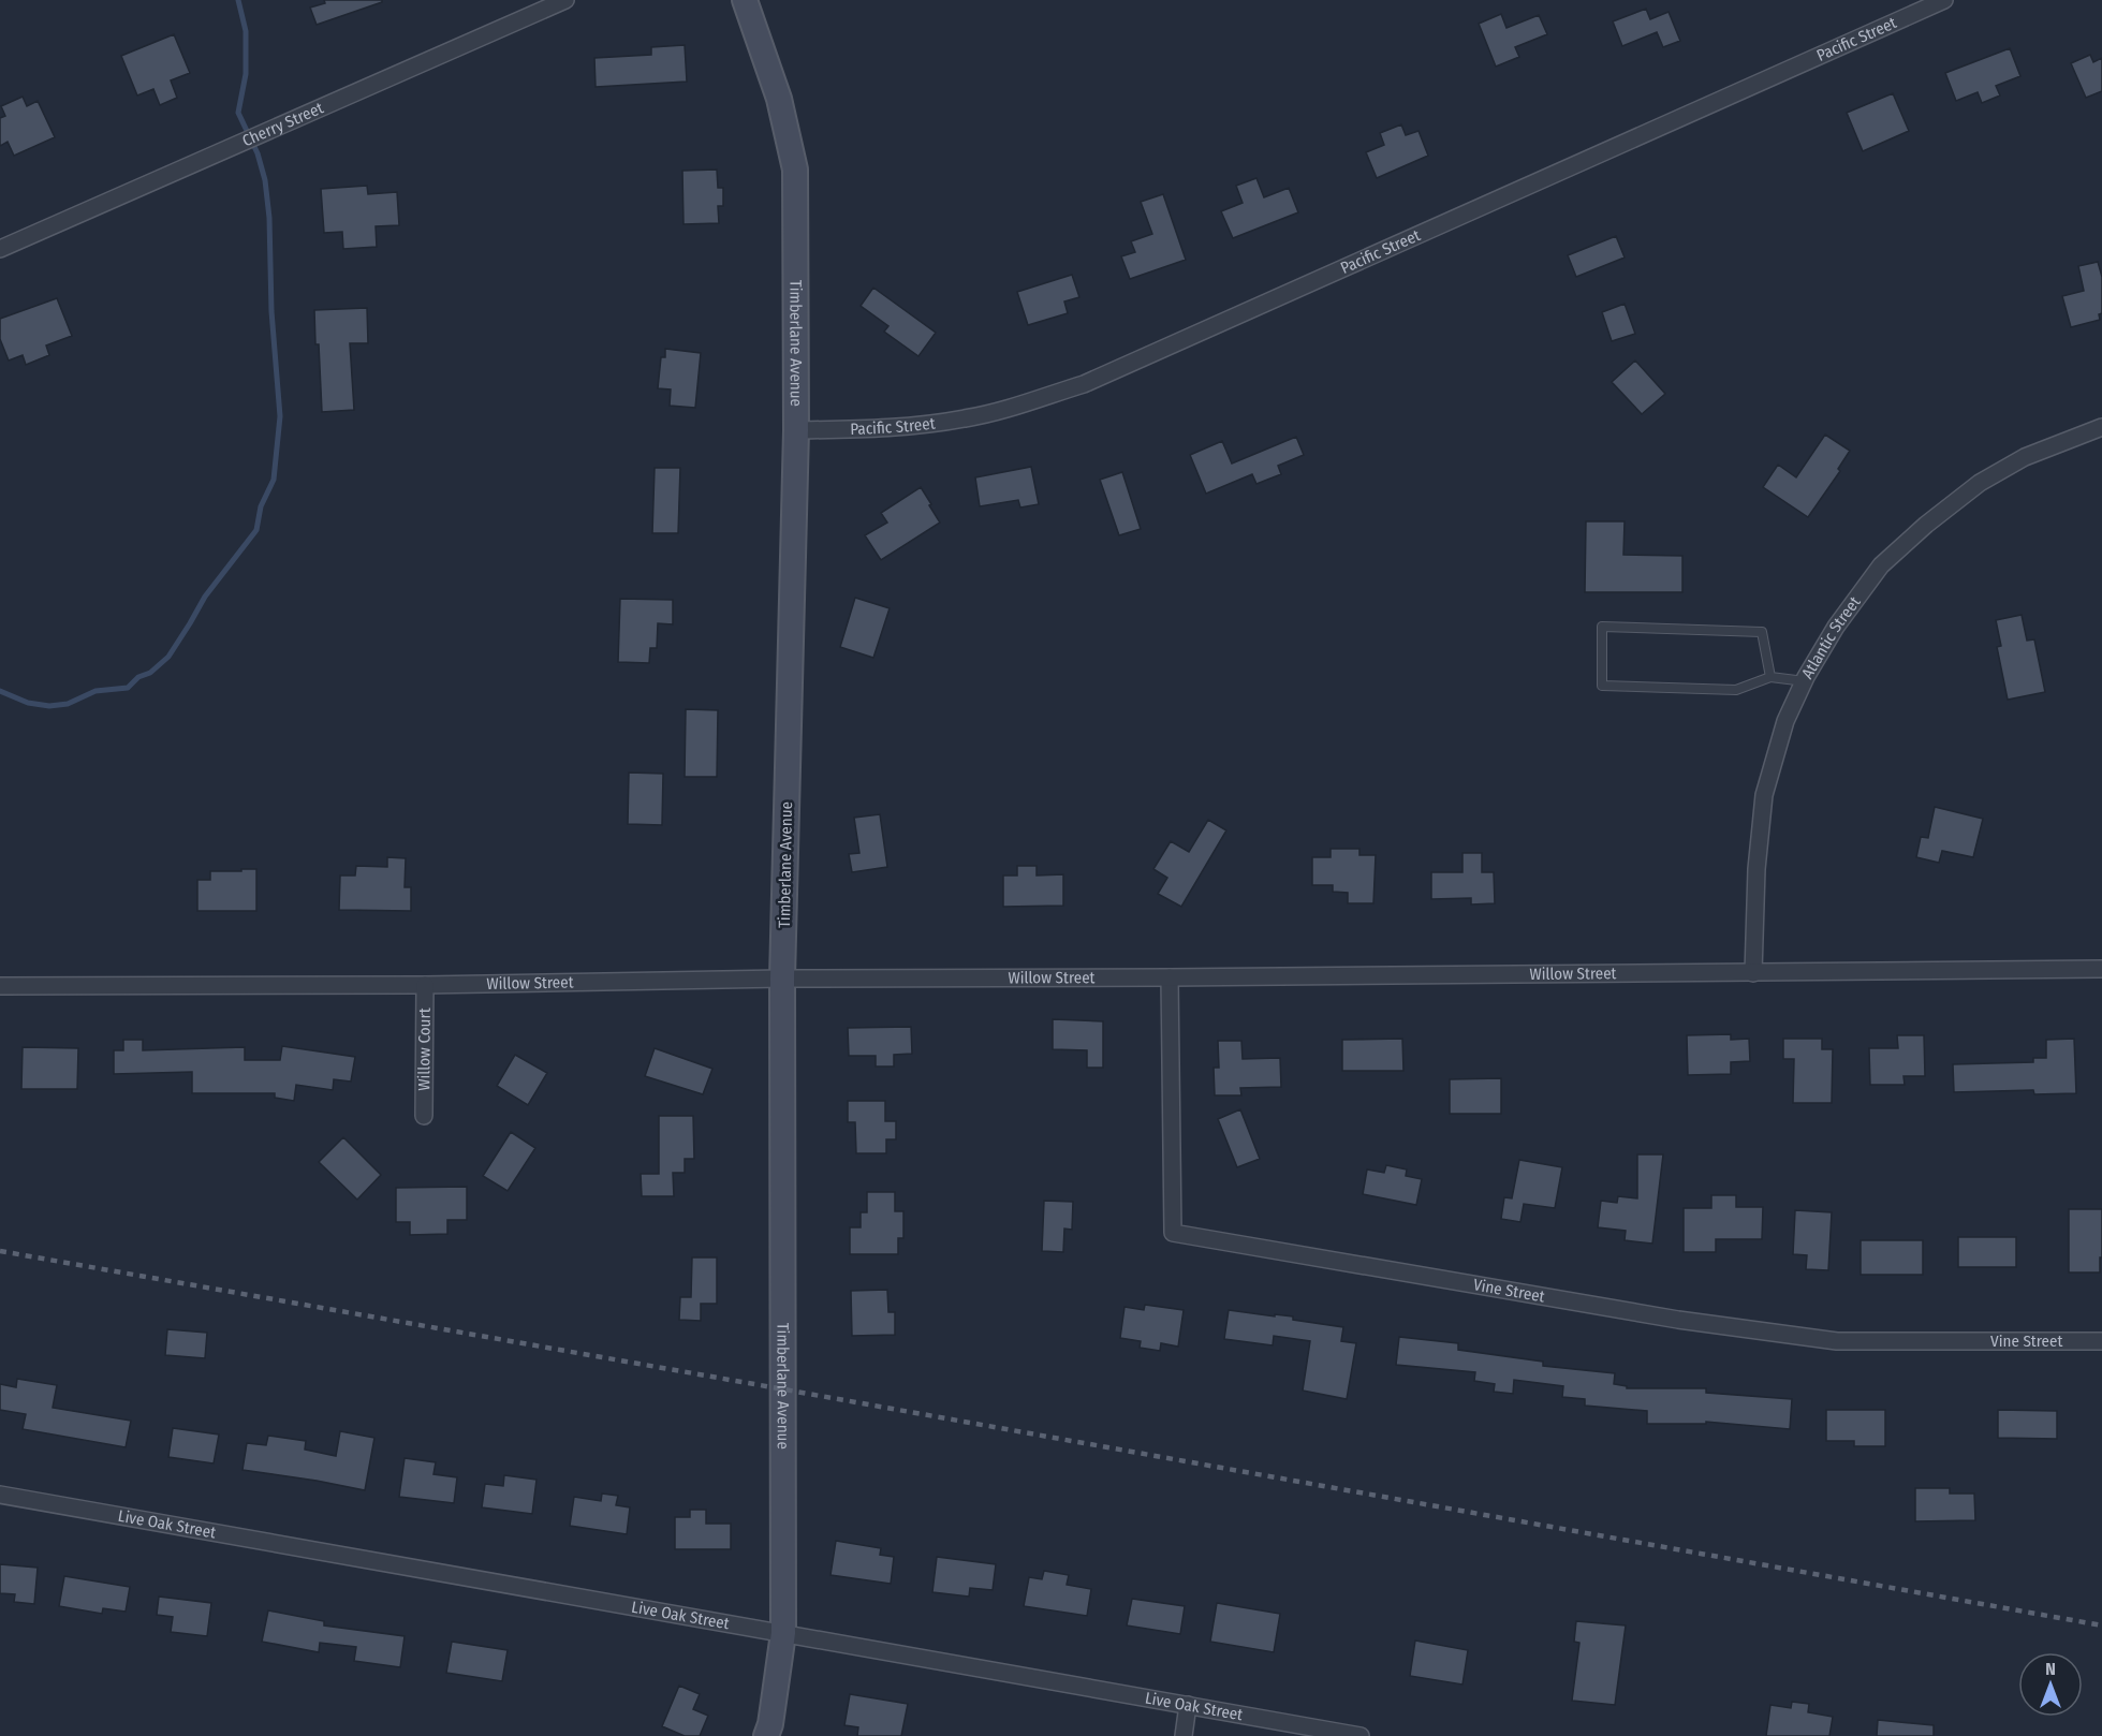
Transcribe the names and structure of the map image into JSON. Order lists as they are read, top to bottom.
{
  "streets": {
    "street": [
      "Pacific Street",
      "Cherry Street",
      "Timberlane Avenue",
      "Atlantic Street",
      "Willow Street",
      "Willow Court",
      "Vine Street",
      "Live Oak Street"
    ]
  },
  "crossings": [
    ["Pacific Street", "Timberlane Avenue"],
    ["Timberlane Avenue", "Willow Street"],
    ["Timberlane Avenue", "Live Oak Street"],
    ["Atlantic Street", "Willow Street"],
    ["Willow Street", "Willow Court"],
    ["Willow Street", "Vine Street"]
  ],
  "north": "top"
}
